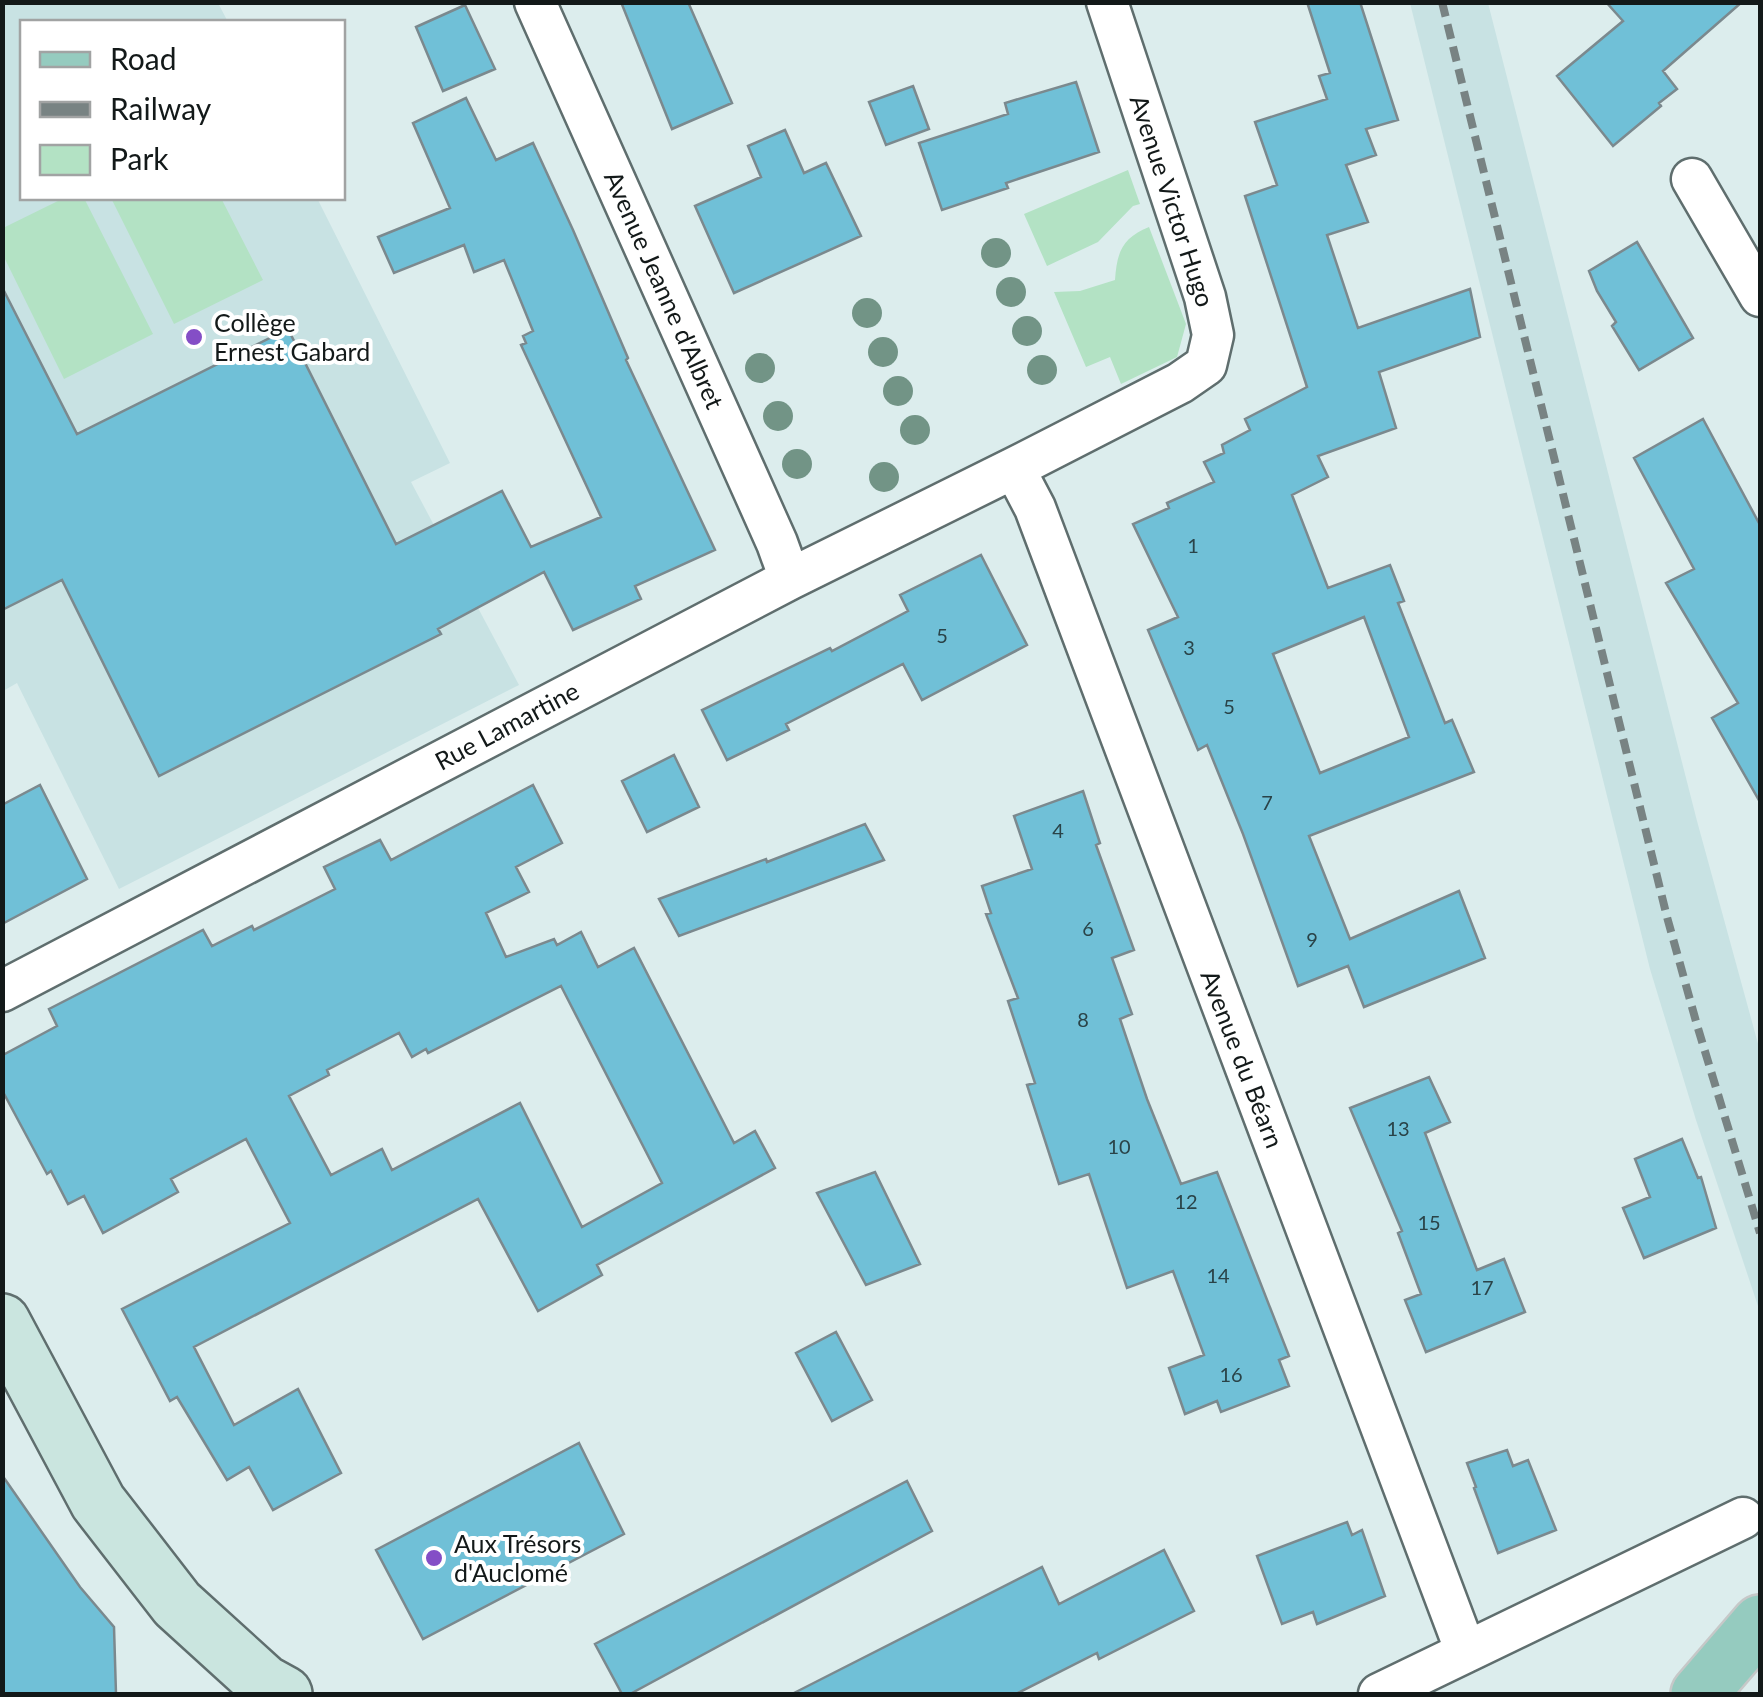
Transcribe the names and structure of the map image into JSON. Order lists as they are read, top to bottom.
{
  "streets": {
    "street": [
      "Avenue Victor Hugo",
      "Avenue Jeanne d'Albret",
      "Rue Lamartine",
      "Avenue du Béarn"
    ]
  },
  "crossings": [
    ["Avenue Victor Hugo", "Rue Lamartine"],
    ["Avenue Victor Hugo", "Avenue du Béarn"],
    ["Avenue Jeanne d'Albret", "Rue Lamartine"],
    ["Rue Lamartine", "Avenue du Béarn"]
  ],
  "places": ["Collège Ernest Gabard", "Aux Trésors d'Auclomé"],
  "house_numbers": [
    "1",
    "5",
    "3",
    "5",
    "7",
    "4",
    "6",
    "9",
    "8",
    "13",
    "10",
    "12",
    "15",
    "14",
    "17",
    "16"
  ],
  "legend": ["Road", "Railway", "Park"]
}
